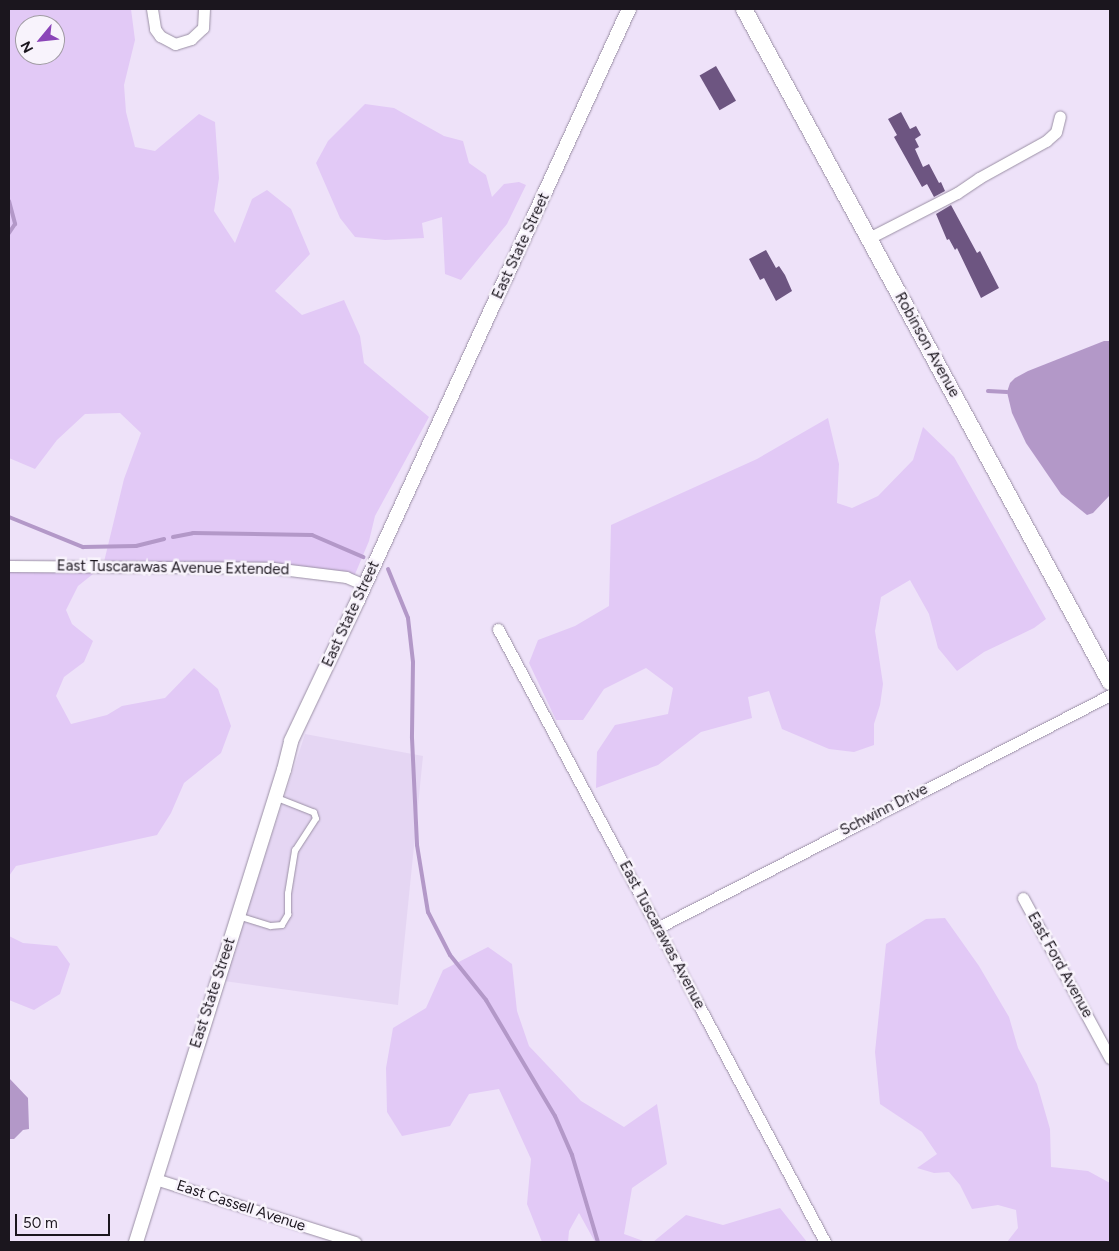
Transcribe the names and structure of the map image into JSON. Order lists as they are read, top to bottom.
{
  "streets": {
    "main road": ["Robinson Avenue"],
    "street": [
      "East State Street",
      "East Tuscarawas Avenue Extended",
      "Schwinn Drive",
      "East Tuscarawas Avenue",
      "East Ford Avenue",
      "East Cassell Avenue"
    ]
  },
  "crossings": [
    ["East State Street", "East Tuscarawas Avenue Extended"],
    ["East State Street", "East Cassell Avenue"],
    ["Schwinn Drive", "East Tuscarawas Avenue"]
  ],
  "scale_bar": "50 m",
  "north": "bottom left"
}
